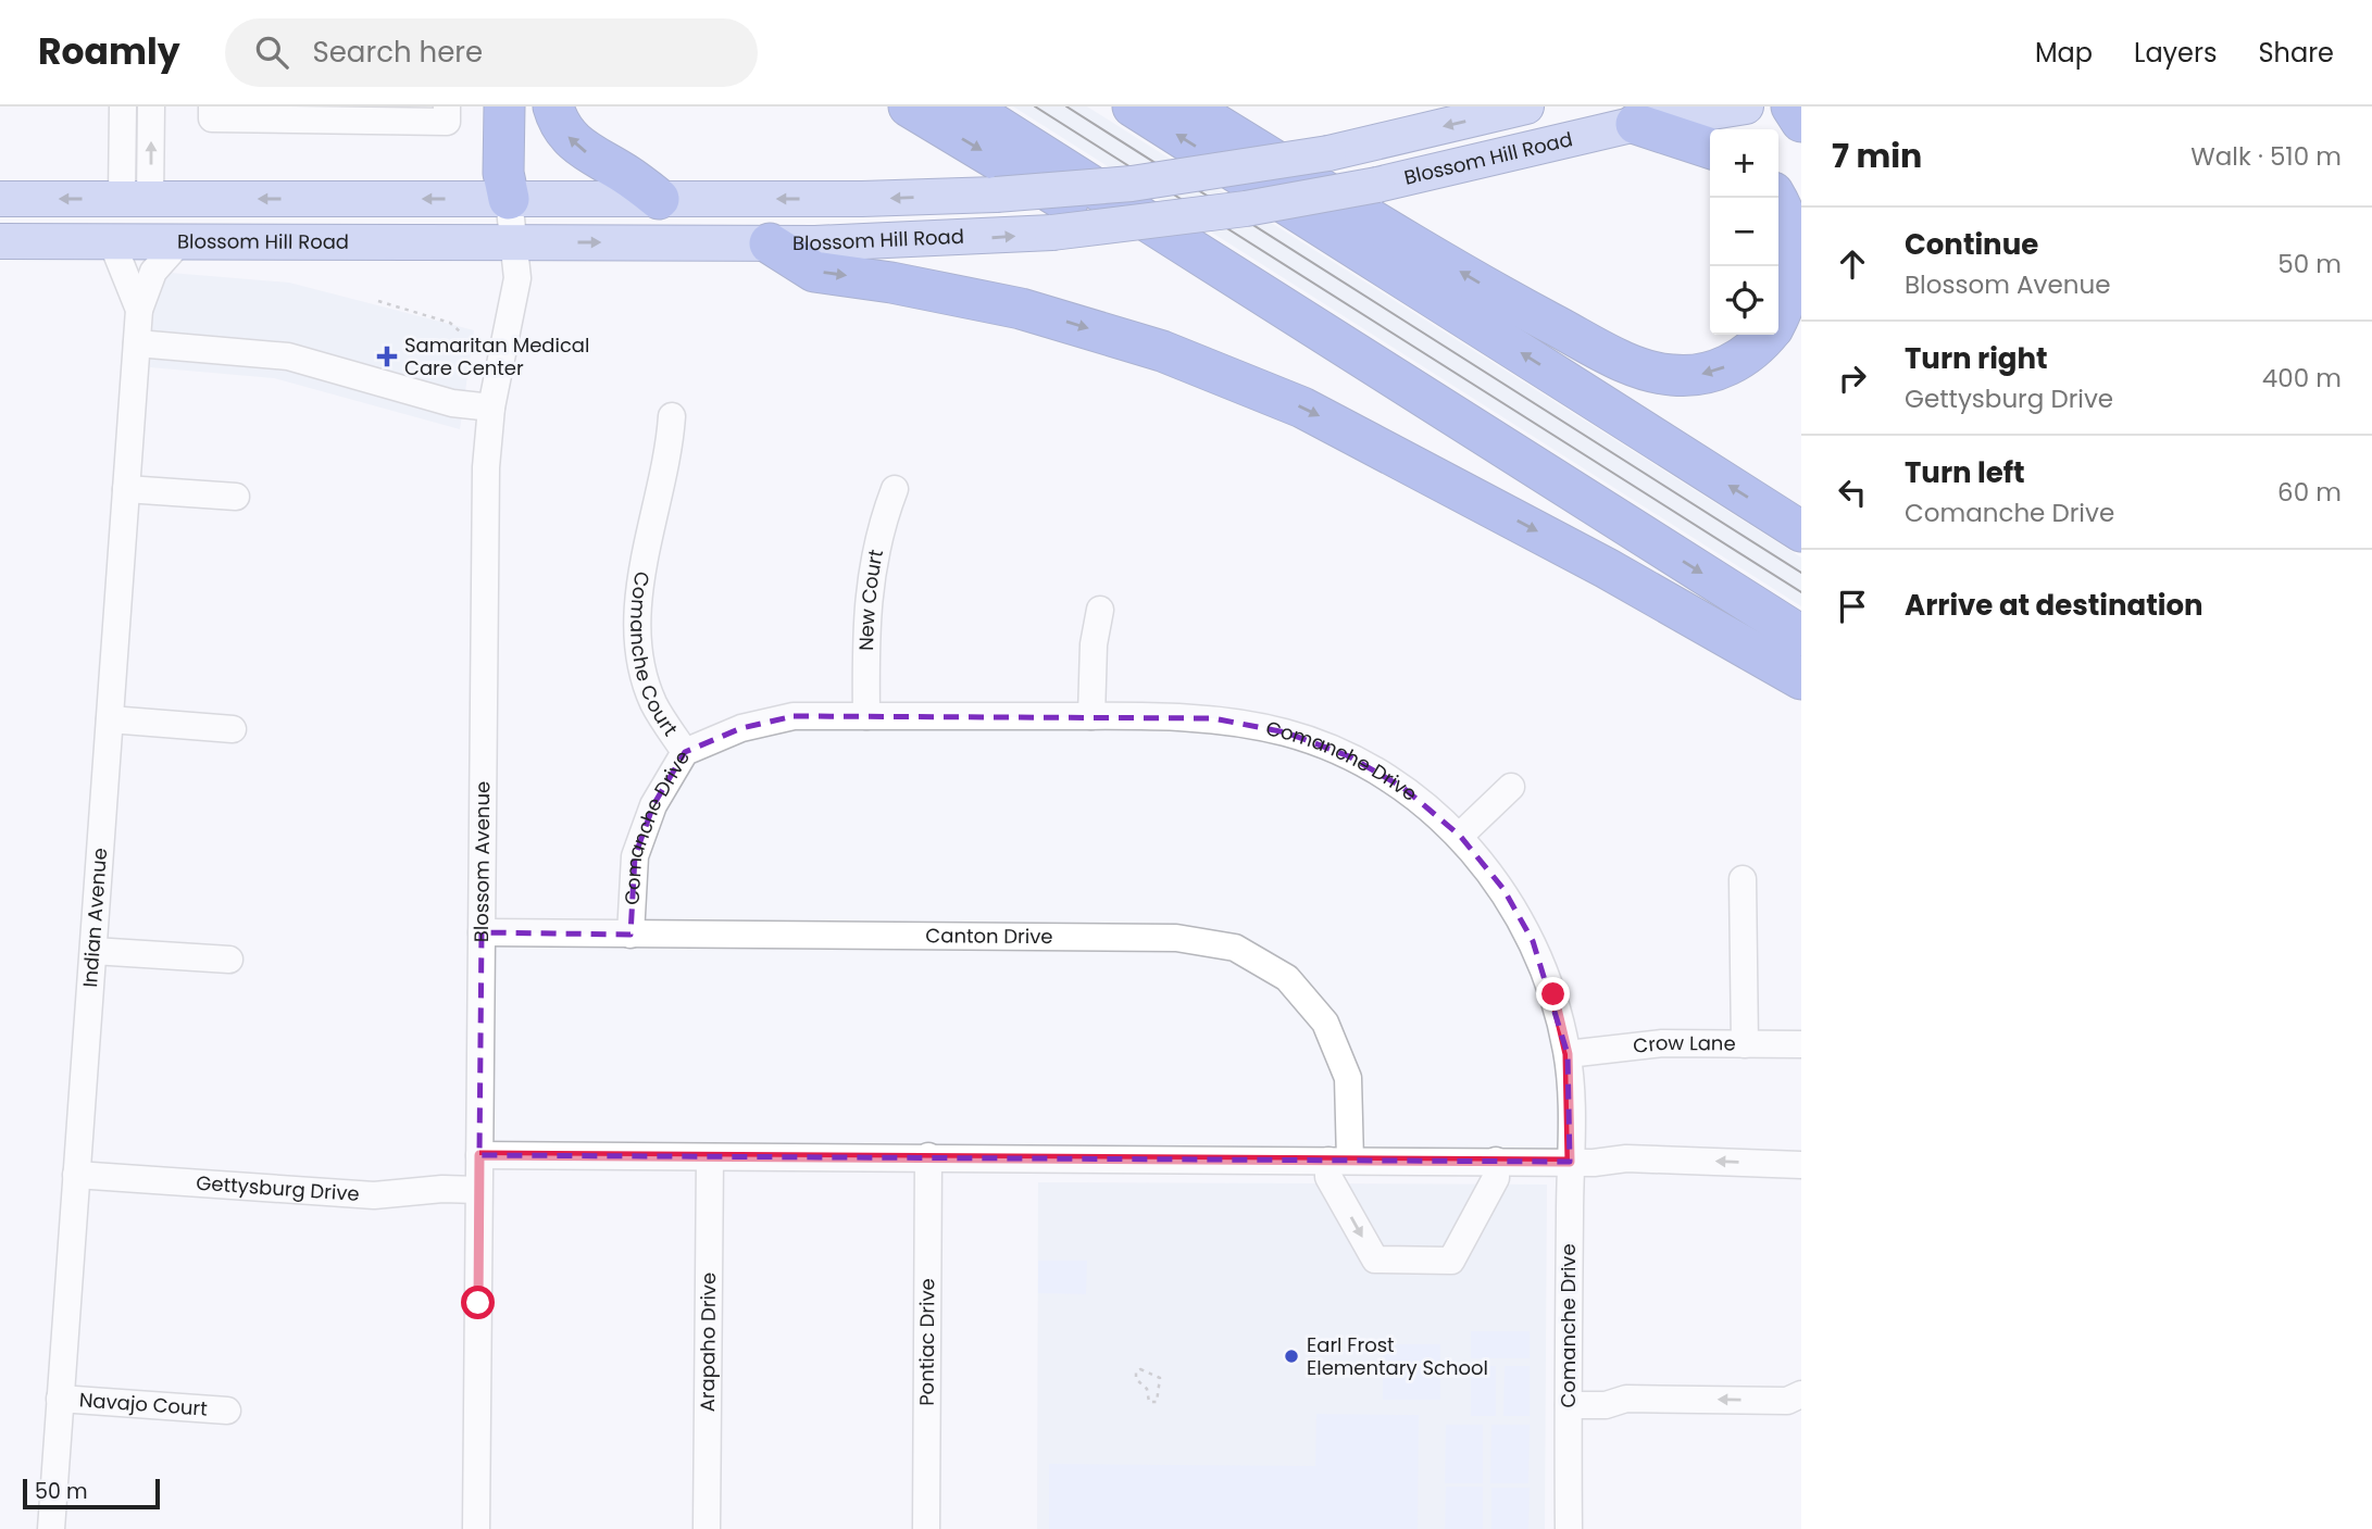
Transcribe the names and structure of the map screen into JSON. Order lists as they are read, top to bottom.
{
  "streets": {
    "main road": ["Blossom Hill Road"],
    "street": [
      "New Court",
      "Comanche Court",
      "Comanche Drive",
      "Blossom Avenue",
      "Indian Avenue",
      "Canton Drive",
      "Crow Lane",
      "Gettysburg Drive",
      "Arapaho Drive",
      "Pontiac Drive",
      "Navajo Court"
    ]
  },
  "crossings": [
    ["Blossom Hill Road", "Blossom Avenue"],
    ["Blossom Hill Road", "Indian Avenue"],
    ["New Court", "Comanche Drive"],
    ["Comanche Court", "Comanche Drive"],
    ["Comanche Drive", "Canton Drive"],
    ["Comanche Drive", "Crow Lane"],
    ["Blossom Avenue", "Canton Drive"],
    ["Blossom Avenue", "Gettysburg Drive"],
    ["Indian Avenue", "Gettysburg Drive"],
    ["Indian Avenue", "Navajo Court"]
  ],
  "places": {
    "health": ["Samaritan Medical Care Center"],
    "other": ["Earl Frost Elementary School"]
  },
  "scale_bar": "50 m",
  "page": {
    "header": "Roamly",
    "search": "Search here",
    "nav": ["Map", "Layers", "Share"],
    "heading": ["7 min", "Walk · 510 m"],
    "map_buttons": ["+", "−"],
    "list": [
      ["Continue", "Blossom Avenue", "50 m"],
      ["Turn right", "Gettysburg Drive", "400 m"],
      ["Turn left", "Comanche Drive", "60 m"],
      "Arrive at destination"
    ],
    "scale": "50 m"
  }
}
